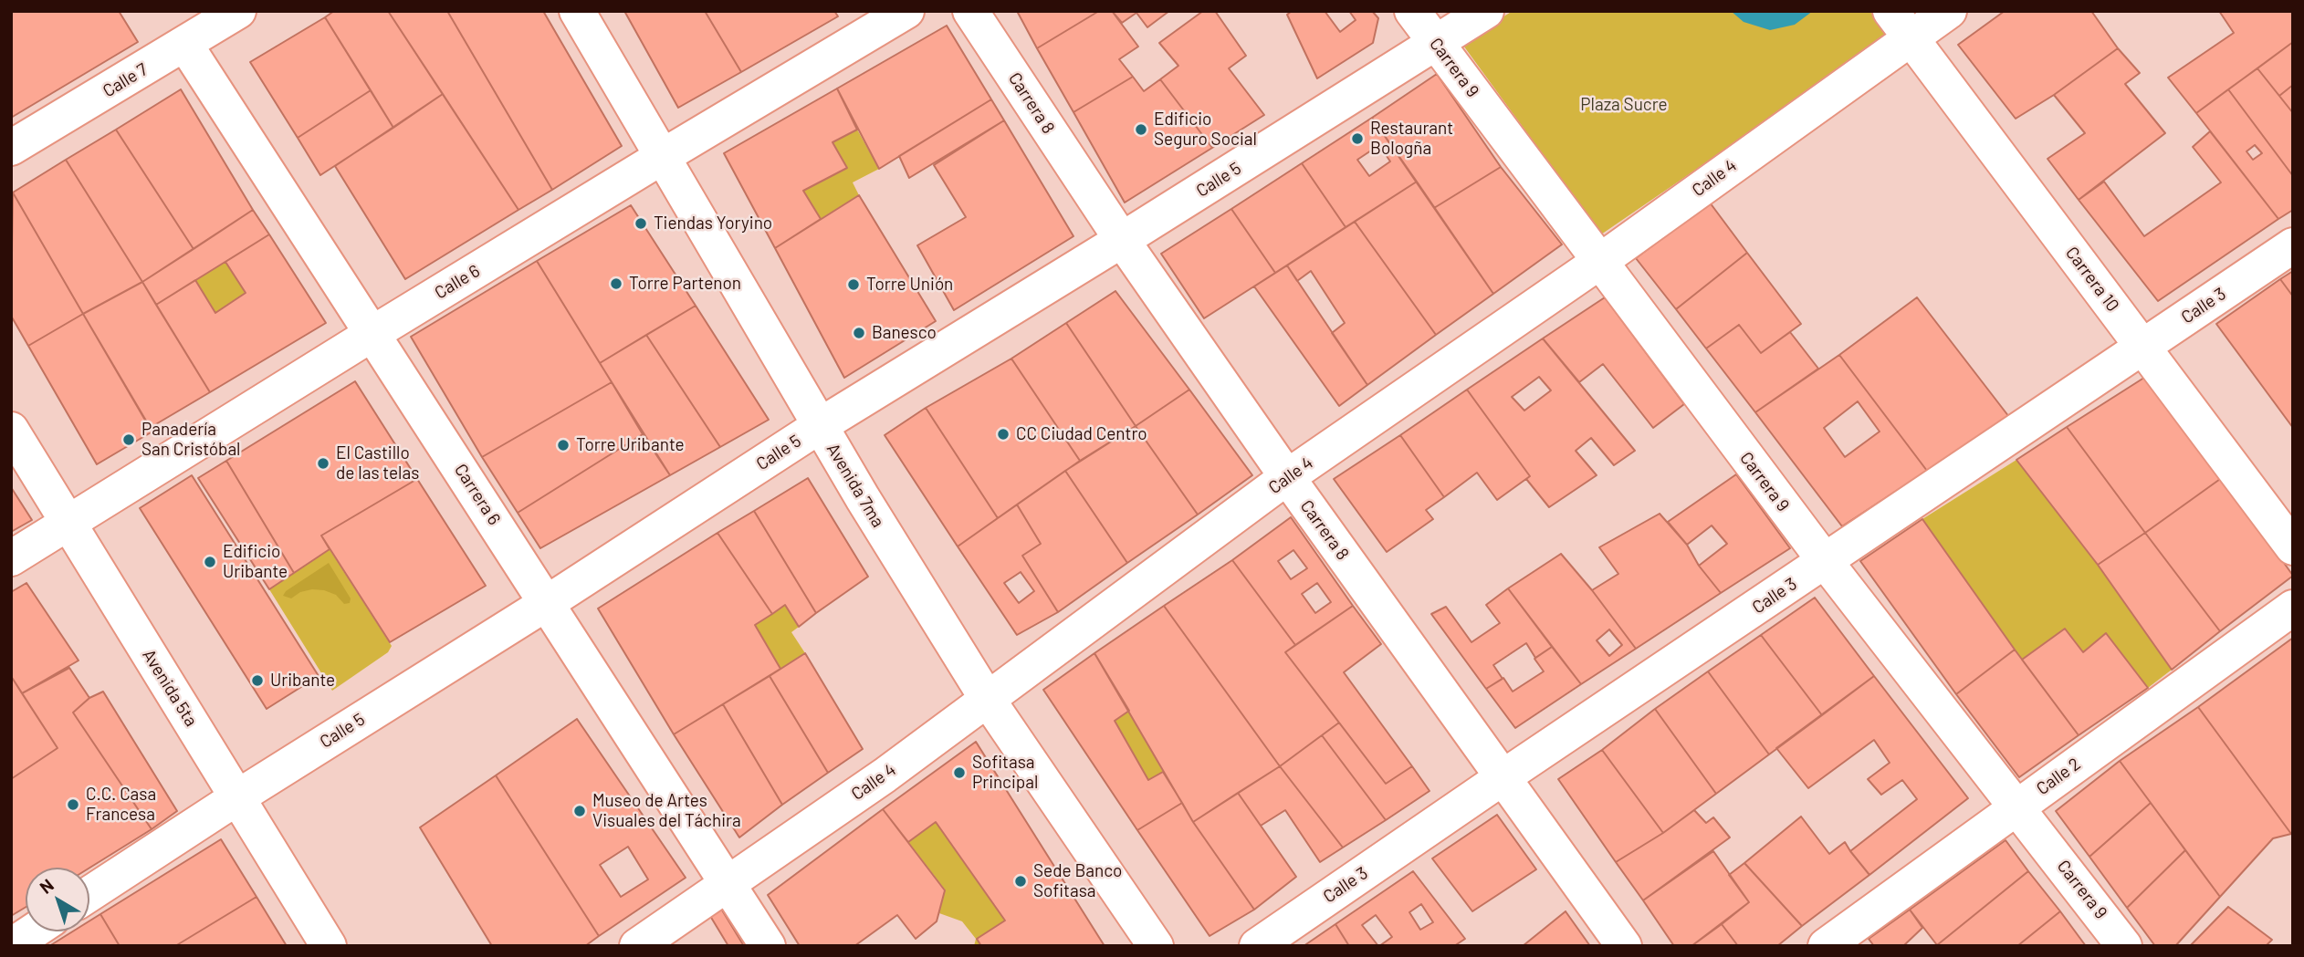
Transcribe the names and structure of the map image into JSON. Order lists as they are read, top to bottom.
{
  "streets": {
    "street": [
      "Carrera 9",
      "Calle 7",
      "Carrera 8",
      "Calle 4",
      "Calle 5",
      "Carrera 10",
      "Calle 6",
      "Calle 3",
      "Avenida 7ma",
      "Carrera 6",
      "Avenida 5ta",
      "Calle 2"
    ]
  },
  "crossings": [
    ["Carrera 9", "Calle 4"],
    ["Carrera 9", "Calle 5"],
    ["Carrera 9", "Calle 3"],
    ["Carrera 9", "Calle 2"],
    ["Calle 7", "Carrera 6"],
    ["Carrera 8", "Calle 4"],
    ["Carrera 8", "Calle 5"],
    ["Carrera 8", "Calle 3"],
    ["Calle 4", "Carrera 10"],
    ["Calle 4", "Avenida 7ma"],
    ["Calle 4", "Carrera 6"],
    ["Calle 5", "Avenida 7ma"],
    ["Calle 5", "Carrera 6"],
    ["Calle 5", "Avenida 5ta"],
    ["Carrera 10", "Calle 3"],
    ["Calle 6", "Avenida 7ma"],
    ["Calle 6", "Carrera 6"],
    ["Calle 6", "Avenida 5ta"]
  ],
  "parks": ["Plaza Sucre"],
  "places": [
    "Edificio Seguro Social",
    "Restaurant Bologña",
    "Tiendas Yoryino",
    "Torre Partenon",
    "Torre Unión",
    "Banesco",
    "CC Ciudad Centro",
    "Panadería San Cristóbal",
    "Torre Uribante",
    "El Castillo de las telas",
    "Edificio Uribante",
    "Uribante",
    "Sofitasa Principal",
    "C.C. Casa Francesa",
    "Museo de Artes Visuales del Táchira",
    "Sede Banco Sofitasa"
  ],
  "north": "top left"
}
